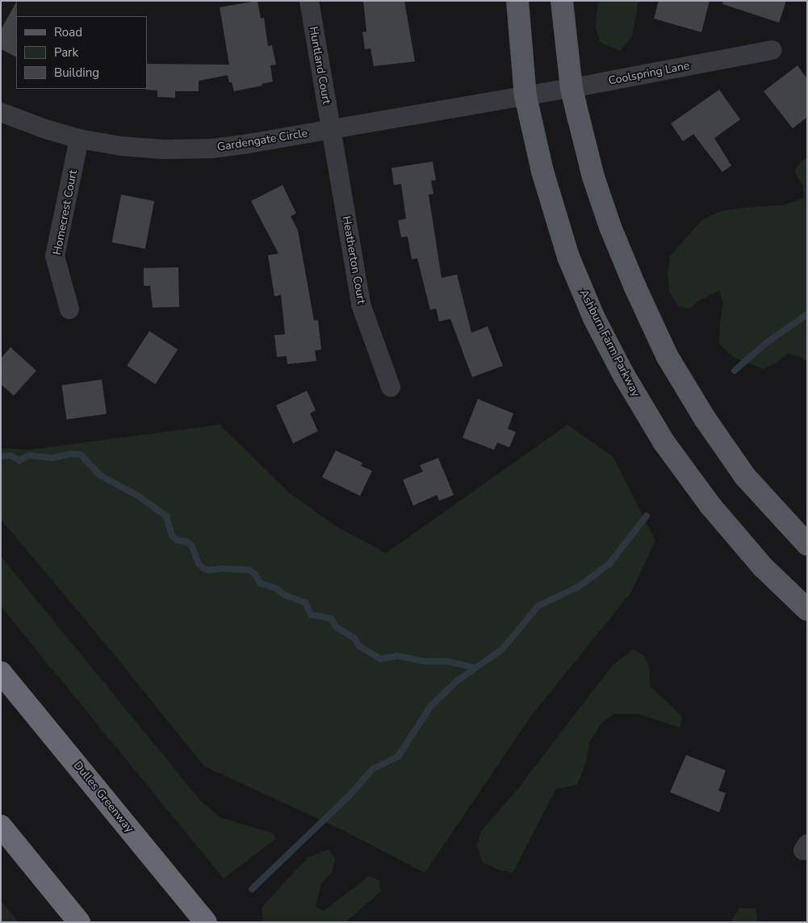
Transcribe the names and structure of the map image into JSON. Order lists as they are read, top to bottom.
{
  "streets": {
    "highway": ["Dulles Greenway"],
    "main road": ["Ashburn Farm Parkway"],
    "street": [
      "Huntland Court",
      "Coolspring Lane",
      "Gardengate Circle",
      "Homecrest Court",
      "Heatherton Court"
    ]
  },
  "crossings": [
    ["Huntland Court", "Gardengate Circle"],
    ["Huntland Court", "Heatherton Court"],
    ["Coolspring Lane", "Gardengate Circle"],
    ["Coolspring Lane", "Ashburn Farm Parkway"],
    ["Gardengate Circle", "Homecrest Court"],
    ["Gardengate Circle", "Heatherton Court"],
    ["Gardengate Circle", "Ashburn Farm Parkway"]
  ],
  "legend": ["Road", "Park", "Building"]
}
